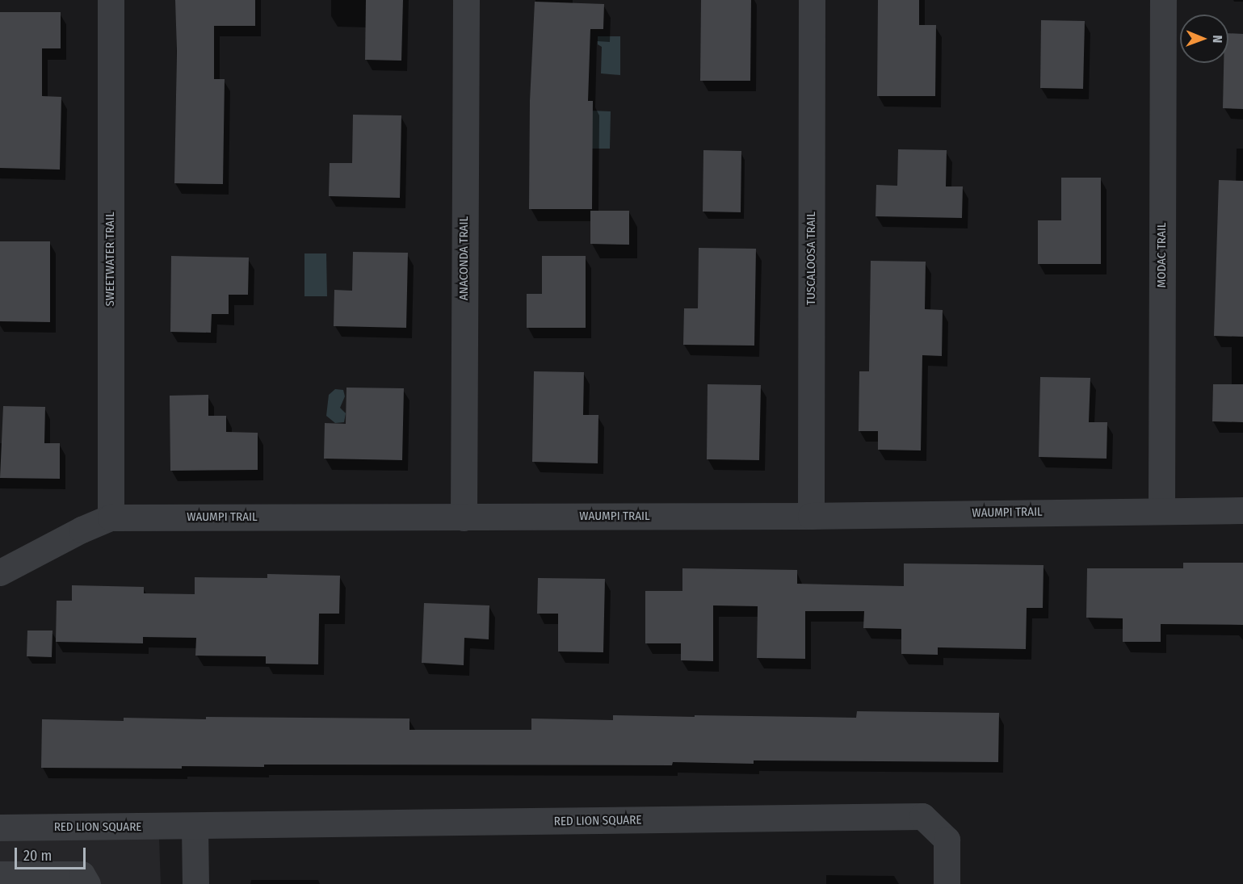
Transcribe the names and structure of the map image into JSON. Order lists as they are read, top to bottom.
{
  "streets": {
    "street": [
      "MODAC TRAIL",
      "ANACONDA TRAIL",
      "TUSCALOOSA TRAIL",
      "SWEETWATER TRAIL",
      "WAUMPI TRAIL",
      "RED LION SQUARE"
    ]
  },
  "crossings": [
    ["MODAC TRAIL", "WAUMPI TRAIL"],
    ["ANACONDA TRAIL", "WAUMPI TRAIL"],
    ["TUSCALOOSA TRAIL", "WAUMPI TRAIL"],
    ["SWEETWATER TRAIL", "WAUMPI TRAIL"]
  ],
  "scale_bar": "20 m",
  "north": "right"
}
